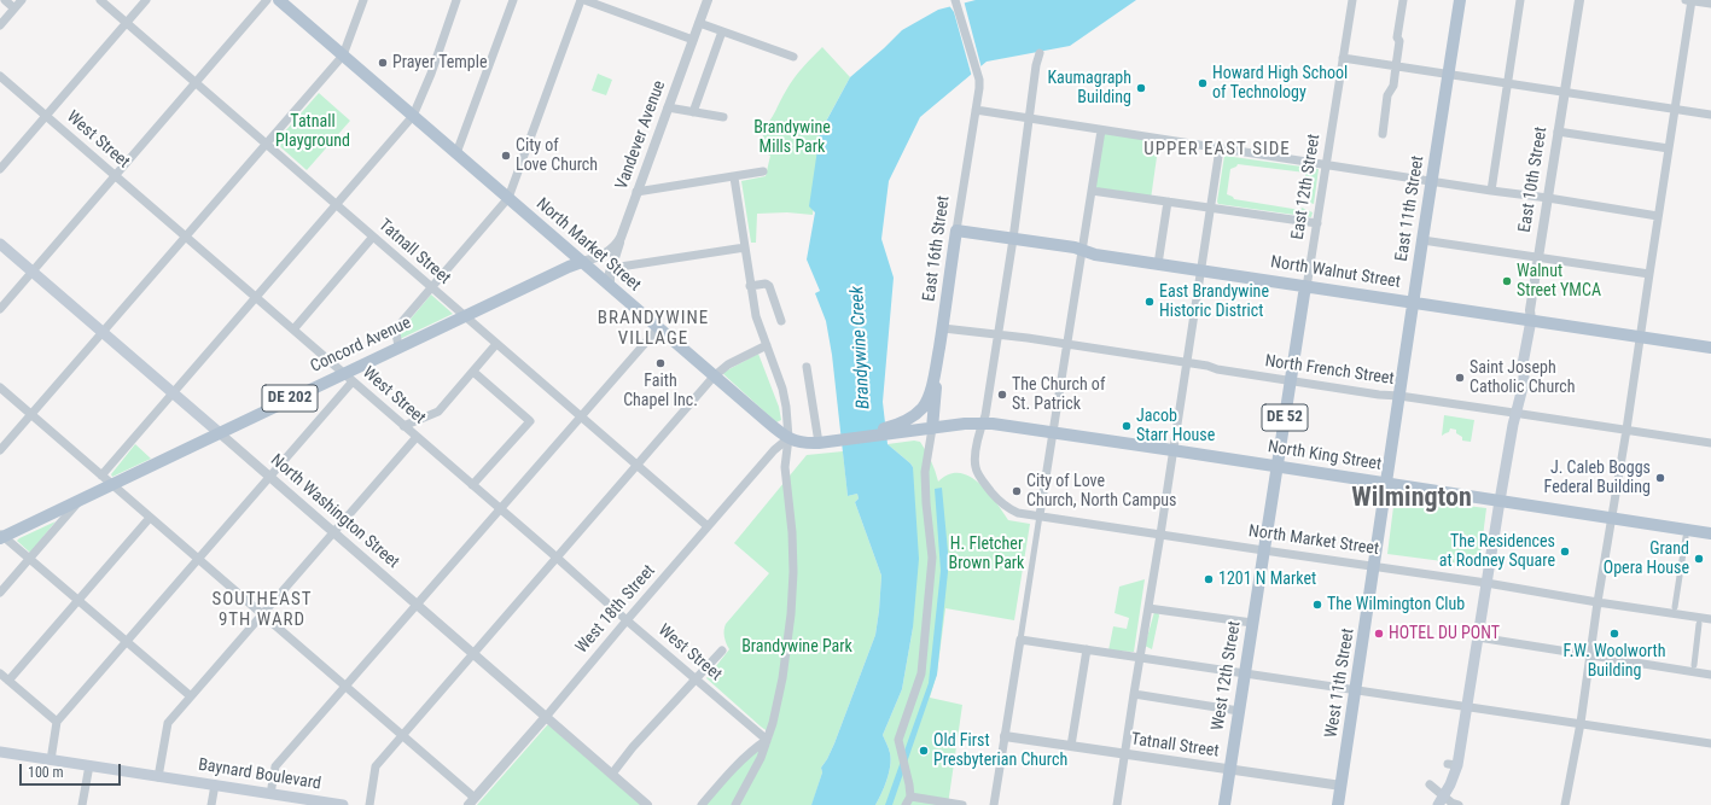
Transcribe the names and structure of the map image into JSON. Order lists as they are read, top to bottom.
{
  "streets": {
    "main road": [
      "East 10th Street",
      "East 12th Street",
      "East 11th Street",
      "North Market Street",
      "East 16th Street",
      "North Walnut Street",
      "Concord Avenue",
      "DE 202",
      "DE 52",
      "North King Street",
      "North Washington Street",
      "West 12th Street",
      "West 11th Street",
      "Baynard Boulevard"
    ],
    "street": [
      "Vandever Avenue",
      "West Street",
      "Tatnall Street",
      "North French Street",
      "West 18th Street"
    ]
  },
  "crossings": [
    ["Vandever Avenue", "North Market Street"],
    ["Vandever Avenue", "Concord Avenue"],
    ["West Street", "Concord Avenue"],
    ["West Street", "West 18th Street"],
    ["East 10th Street", "North Market Street"],
    ["East 10th Street", "North Walnut Street"],
    ["East 10th Street", "North French Street"],
    ["East 10th Street", "North King Street"],
    ["East 12th Street", "North Market Street"],
    ["East 12th Street", "North Walnut Street"],
    ["East 12th Street", "North French Street"],
    ["East 12th Street", "North King Street"],
    ["East 12th Street", "West 12th Street"],
    ["East 11th Street", "North Market Street"],
    ["East 11th Street", "North Walnut Street"],
    ["East 11th Street", "North French Street"],
    ["East 11th Street", "North King Street"],
    ["East 11th Street", "West 11th Street"],
    ["North Market Street", "East 16th Street"],
    ["North Market Street", "North Walnut Street"],
    ["North Market Street", "Concord Avenue"],
    ["North Market Street", "North French Street"],
    ["North Market Street", "North King Street"],
    ["North Market Street", "West 18th Street"],
    ["North Market Street", "West 12th Street"],
    ["North Market Street", "West 11th Street"],
    ["East 16th Street", "North Walnut Street"],
    ["East 16th Street", "North French Street"],
    ["Tatnall Street", "Concord Avenue"],
    ["Tatnall Street", "West 18th Street"],
    ["Tatnall Street", "West 12th Street"],
    ["Tatnall Street", "West 11th Street"],
    ["Concord Avenue", "North Washington Street"],
    ["North Washington Street", "West 18th Street"]
  ],
  "districts": [
    "UPPER EAST SIDE",
    "BRANDYWINE VILLAGE",
    "Wilmington",
    "SOUTHEAST 9TH WARD"
  ],
  "water": ["Brandywine Creek"],
  "parks": [
    "Tatnall Playground",
    "Brandywine Mills Park",
    "H. Fletcher Brown Park",
    "Brandywine Park"
  ],
  "places": [
    "Prayer Temple",
    "Howard High School of Technology",
    "Kaumagraph Building",
    "City of Love Church",
    "Walnut Street YMCA",
    "East Brandywine Historic District",
    "Faith Chapel Inc.",
    "Saint Joseph Catholic Church",
    "The Church of St. Patrick",
    "Jacob Starr House",
    "J. Caleb Boggs Federal Building",
    "City of Love Church, North Campus",
    "The Residences at Rodney Square",
    "Grand Opera House",
    "1201 N Market",
    "The Wilmington Club",
    "HOTEL DU PONT",
    "F.W. Woolworth Building",
    "Old First Presbyterian Church"
  ],
  "scale_bar": "100 m"
}
